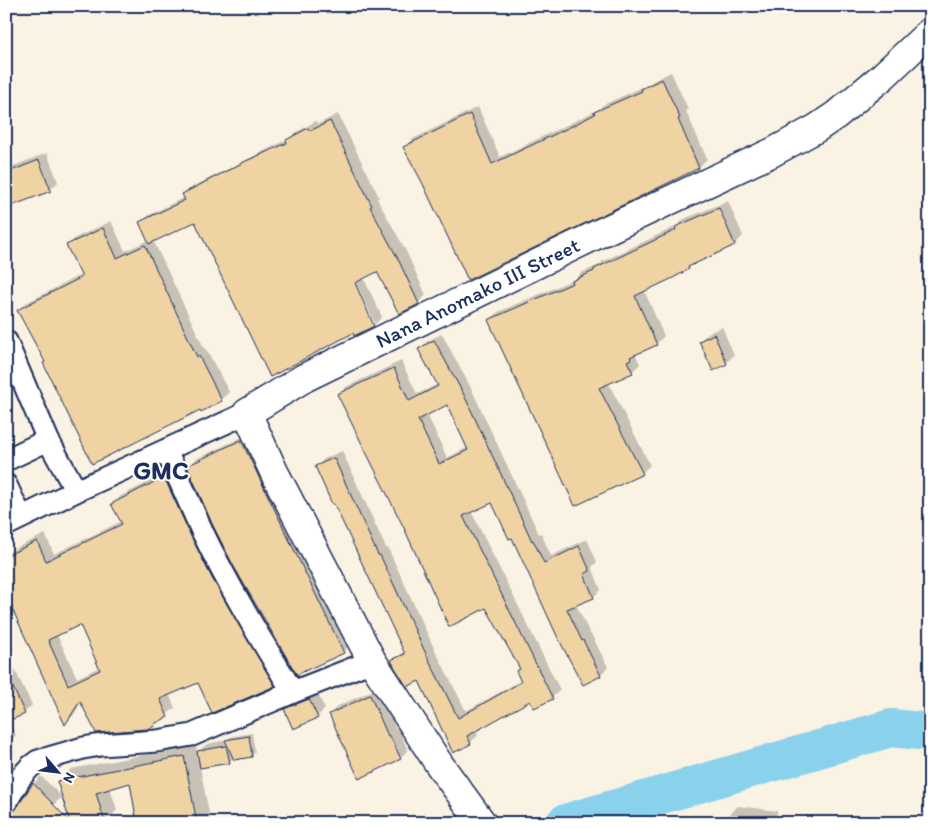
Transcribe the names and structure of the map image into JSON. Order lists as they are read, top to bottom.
{
  "streets": {
    "street": ["Nana Anomako III Street"]
  },
  "districts": ["GMC"],
  "north": "bottom right"
}
